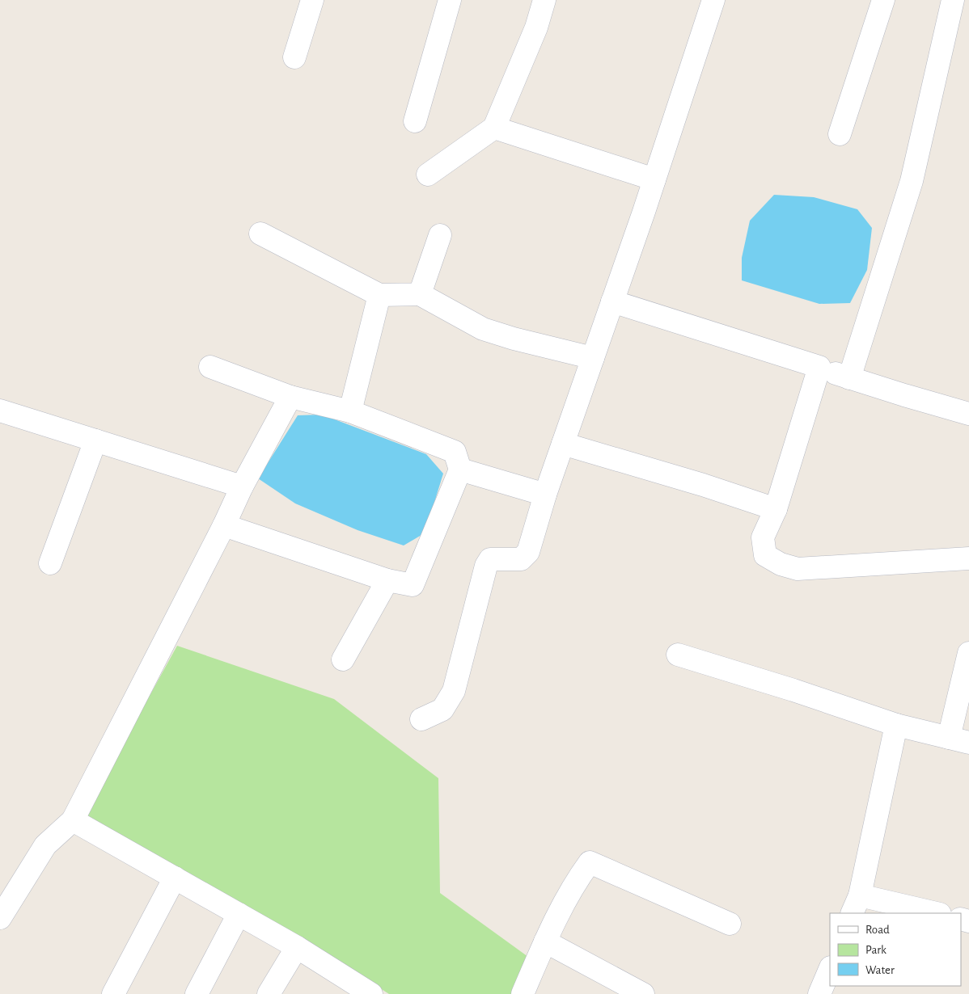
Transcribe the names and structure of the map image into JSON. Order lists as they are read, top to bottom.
{
  "legend": ["Road", "Park", "Water"]
}
